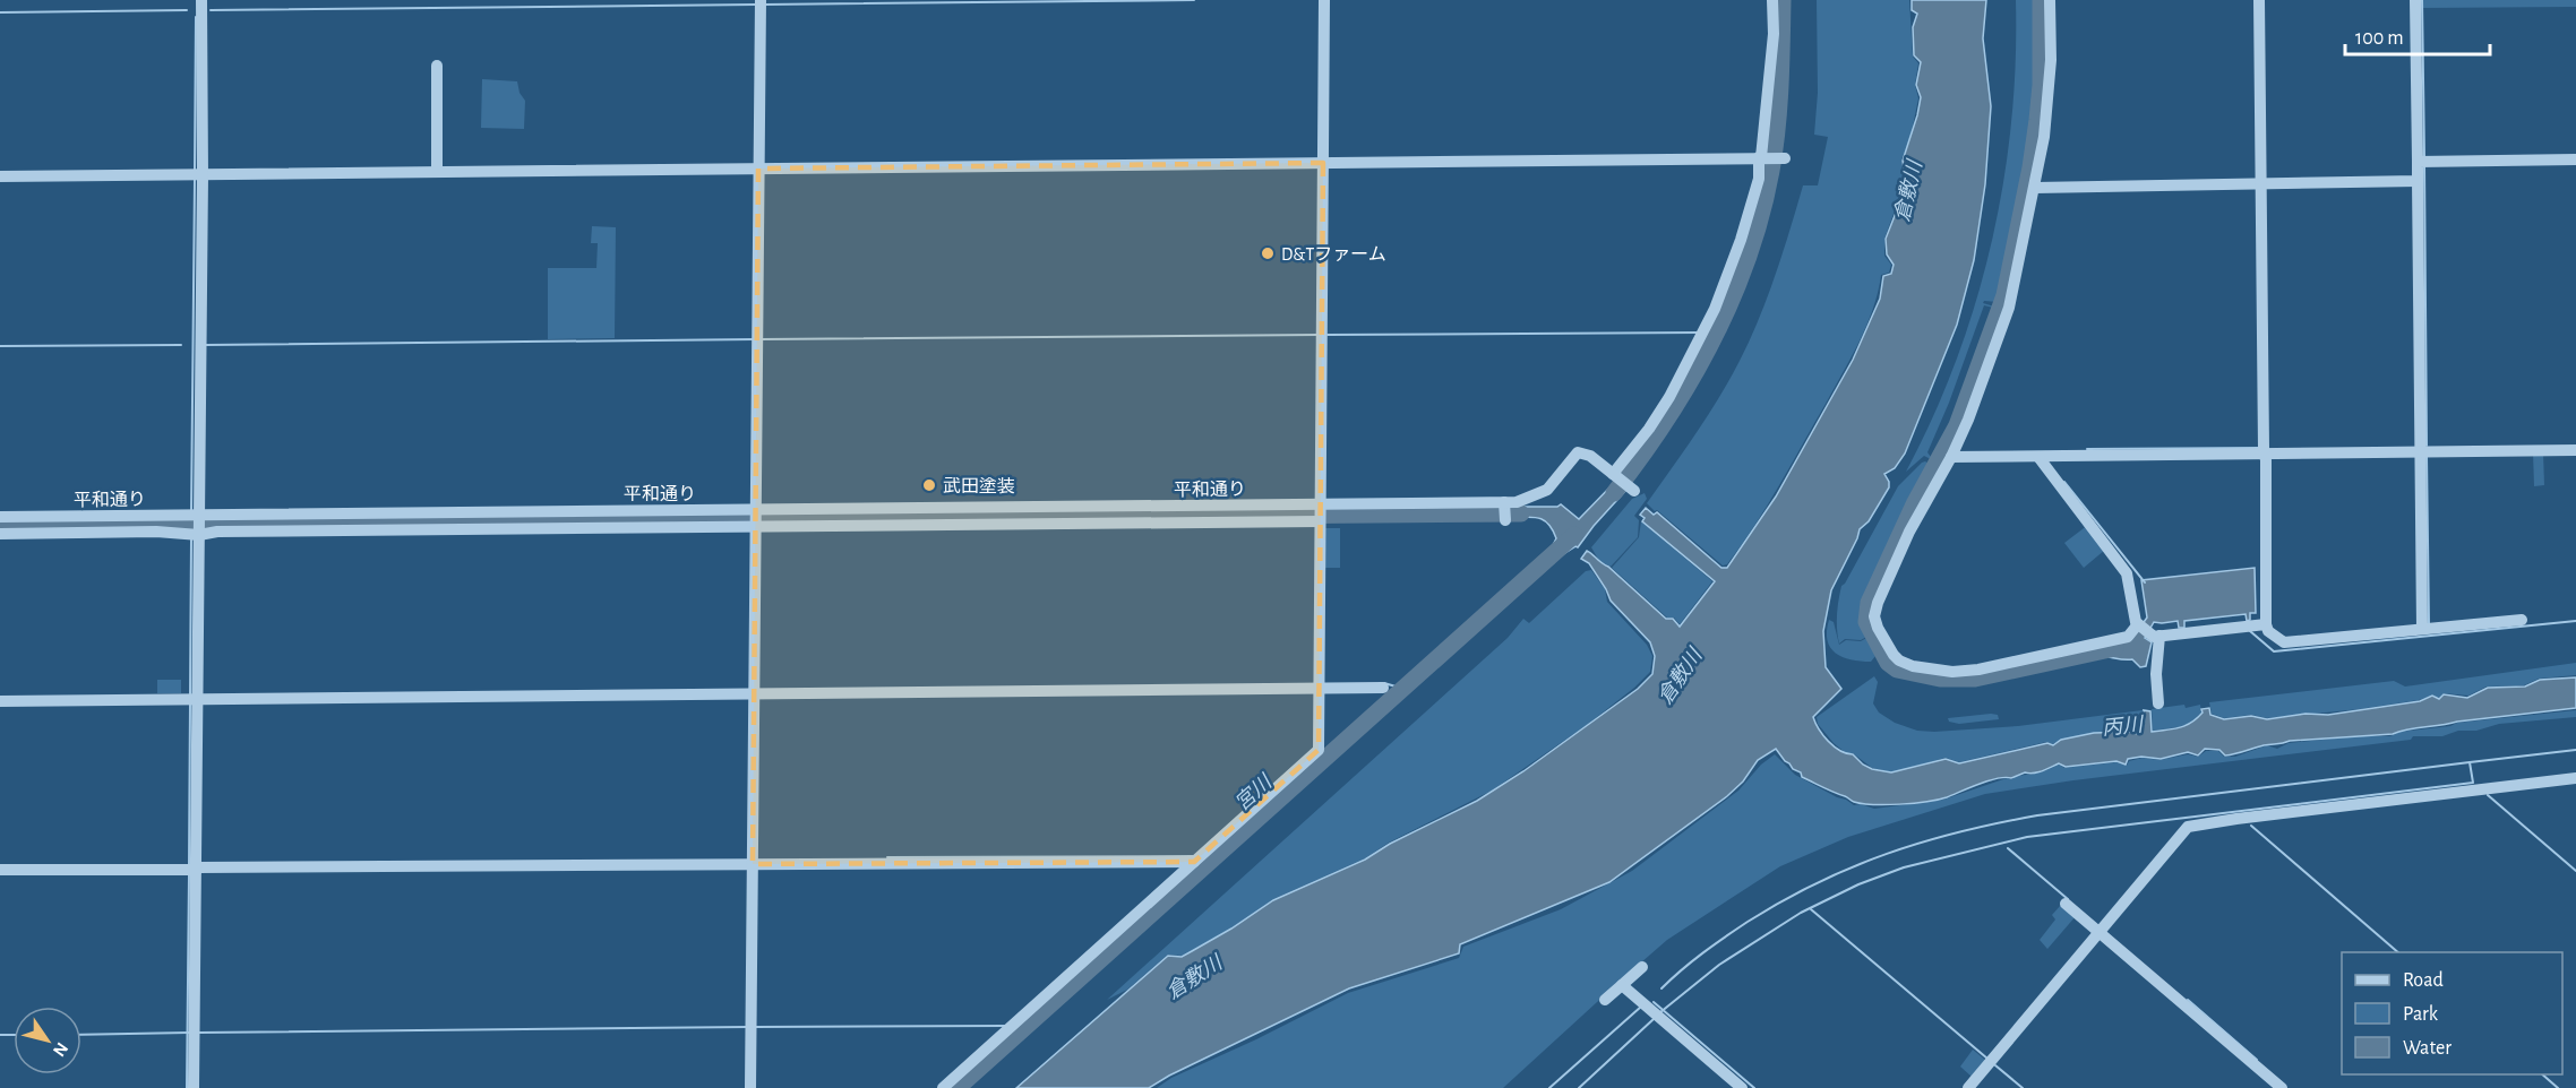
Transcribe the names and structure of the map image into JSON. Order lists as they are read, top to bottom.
{
  "streets": {
    "street": ["平和通り"]
  },
  "water": ["倉敷川", "丙川", "宮川"],
  "places": ["D&Tファーム", "武田塗装"],
  "legend": ["Road", "Park", "Water"],
  "scale_bar": "100 m",
  "north": "bottom right"
}
